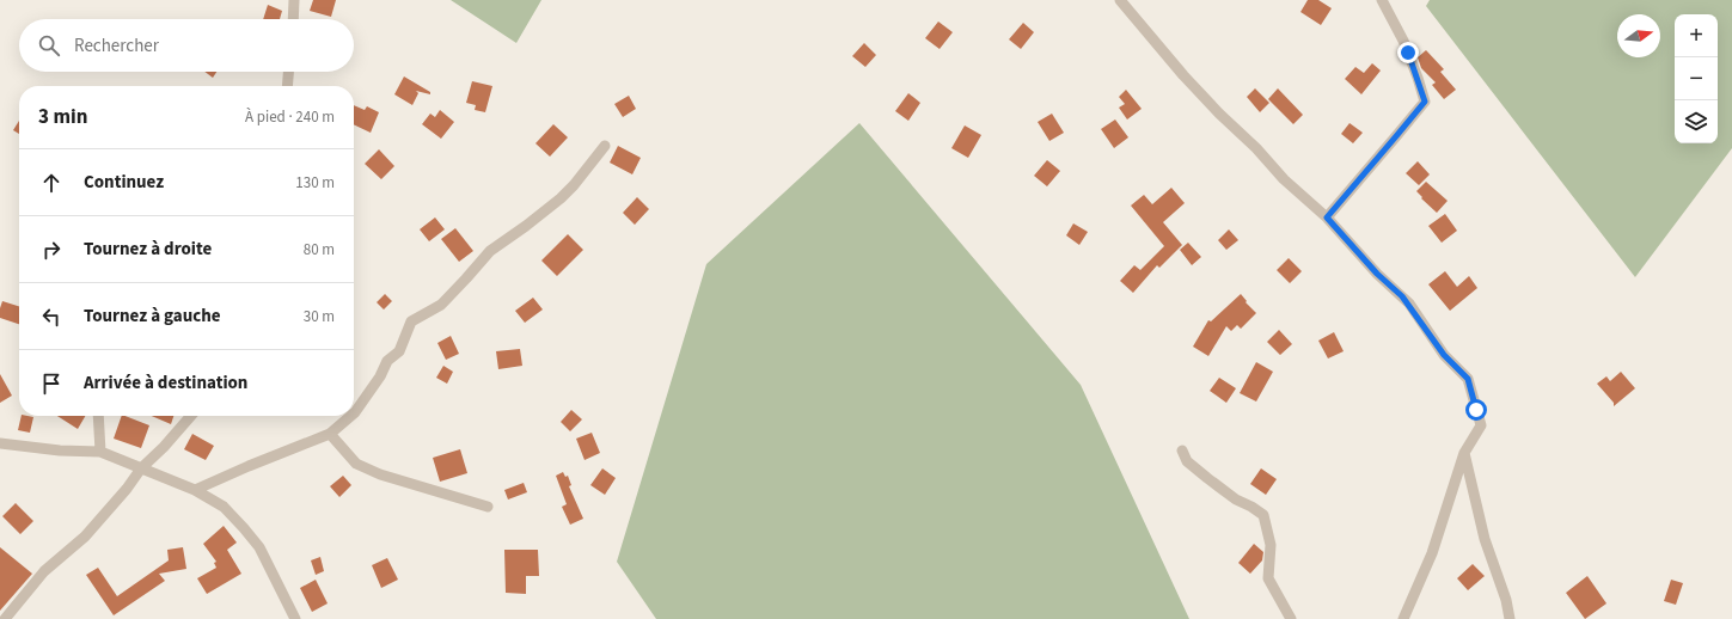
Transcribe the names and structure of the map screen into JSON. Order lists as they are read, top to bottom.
{
  "north": "right",
  "page": {
    "map_buttons": ["+", "−"],
    "search": "Rechercher",
    "heading": ["3 min", "À pied · 240 m"],
    "list": [
      ["Continuez", "130 m"],
      ["Tournez à droite", "80 m"],
      ["Tournez à gauche", "30 m"],
      "Arrivée à destination"
    ]
  }
}
